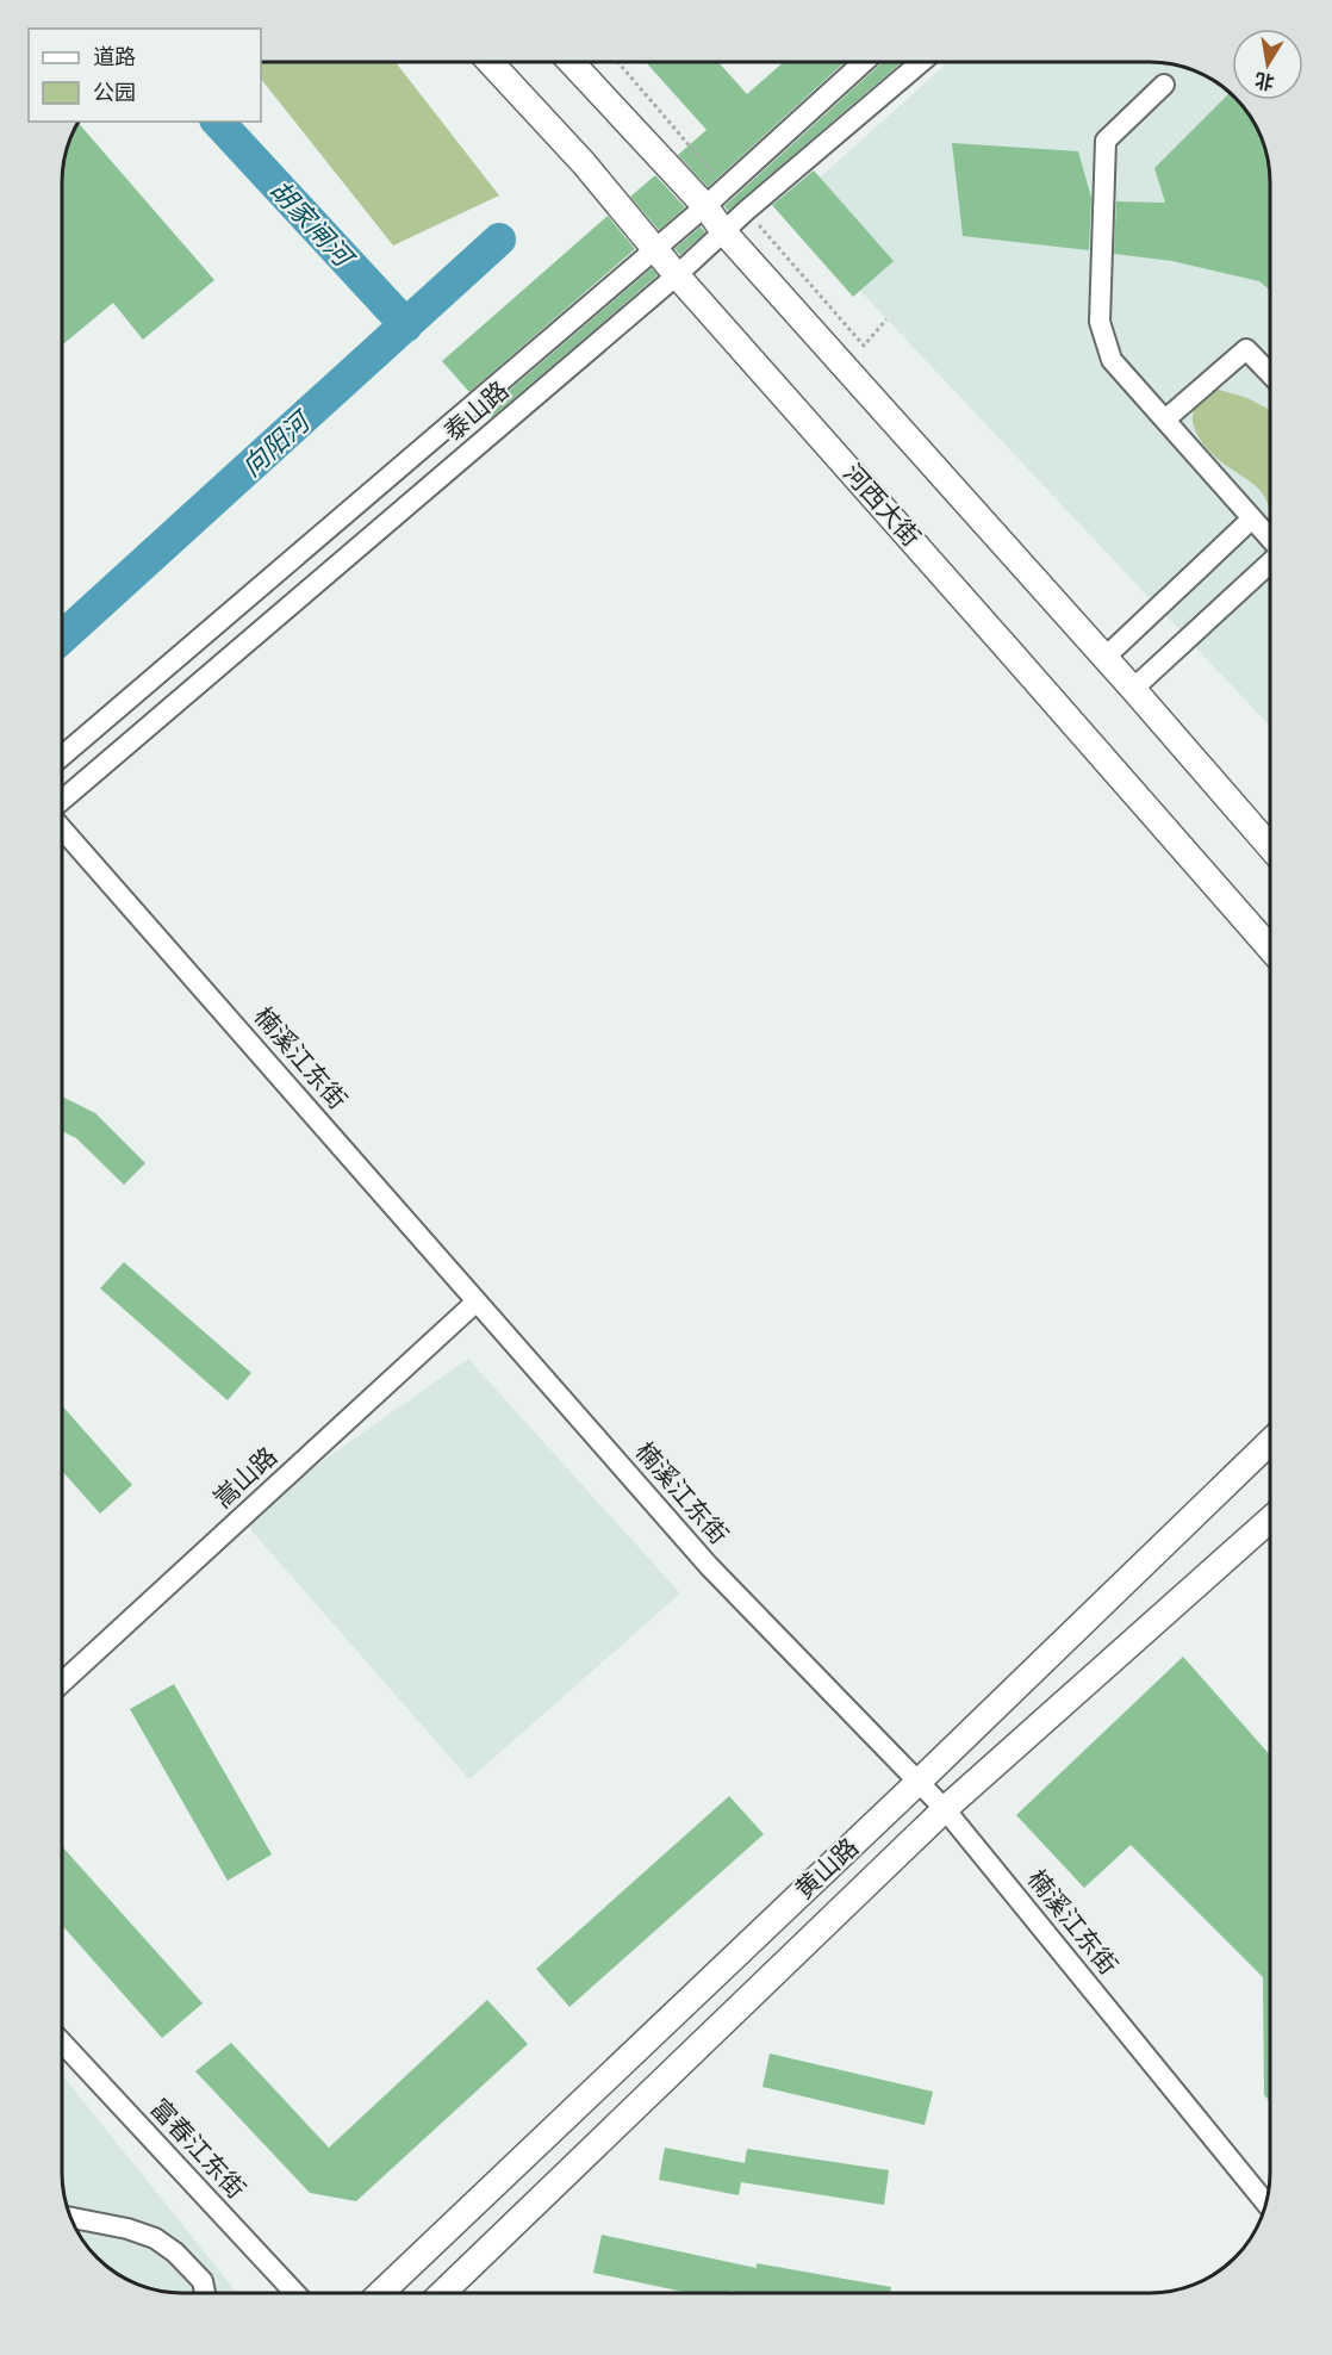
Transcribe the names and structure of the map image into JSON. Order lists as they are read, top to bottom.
{
  "streets": {
    "main road": ["河西大街", "黄山路"],
    "street": [
      "泰山路",
      "楠溪江东街",
      "嵩山路",
      "富春江东街"
    ]
  },
  "crossings": [
    ["泰山路", "河西大街"],
    ["楠溪江东街", "嵩山路"],
    ["楠溪江东街", "黄山路"]
  ],
  "water": ["胡家闸河", "向阳河"],
  "legend": ["道路", "公园"],
  "north": "bottom"
}
